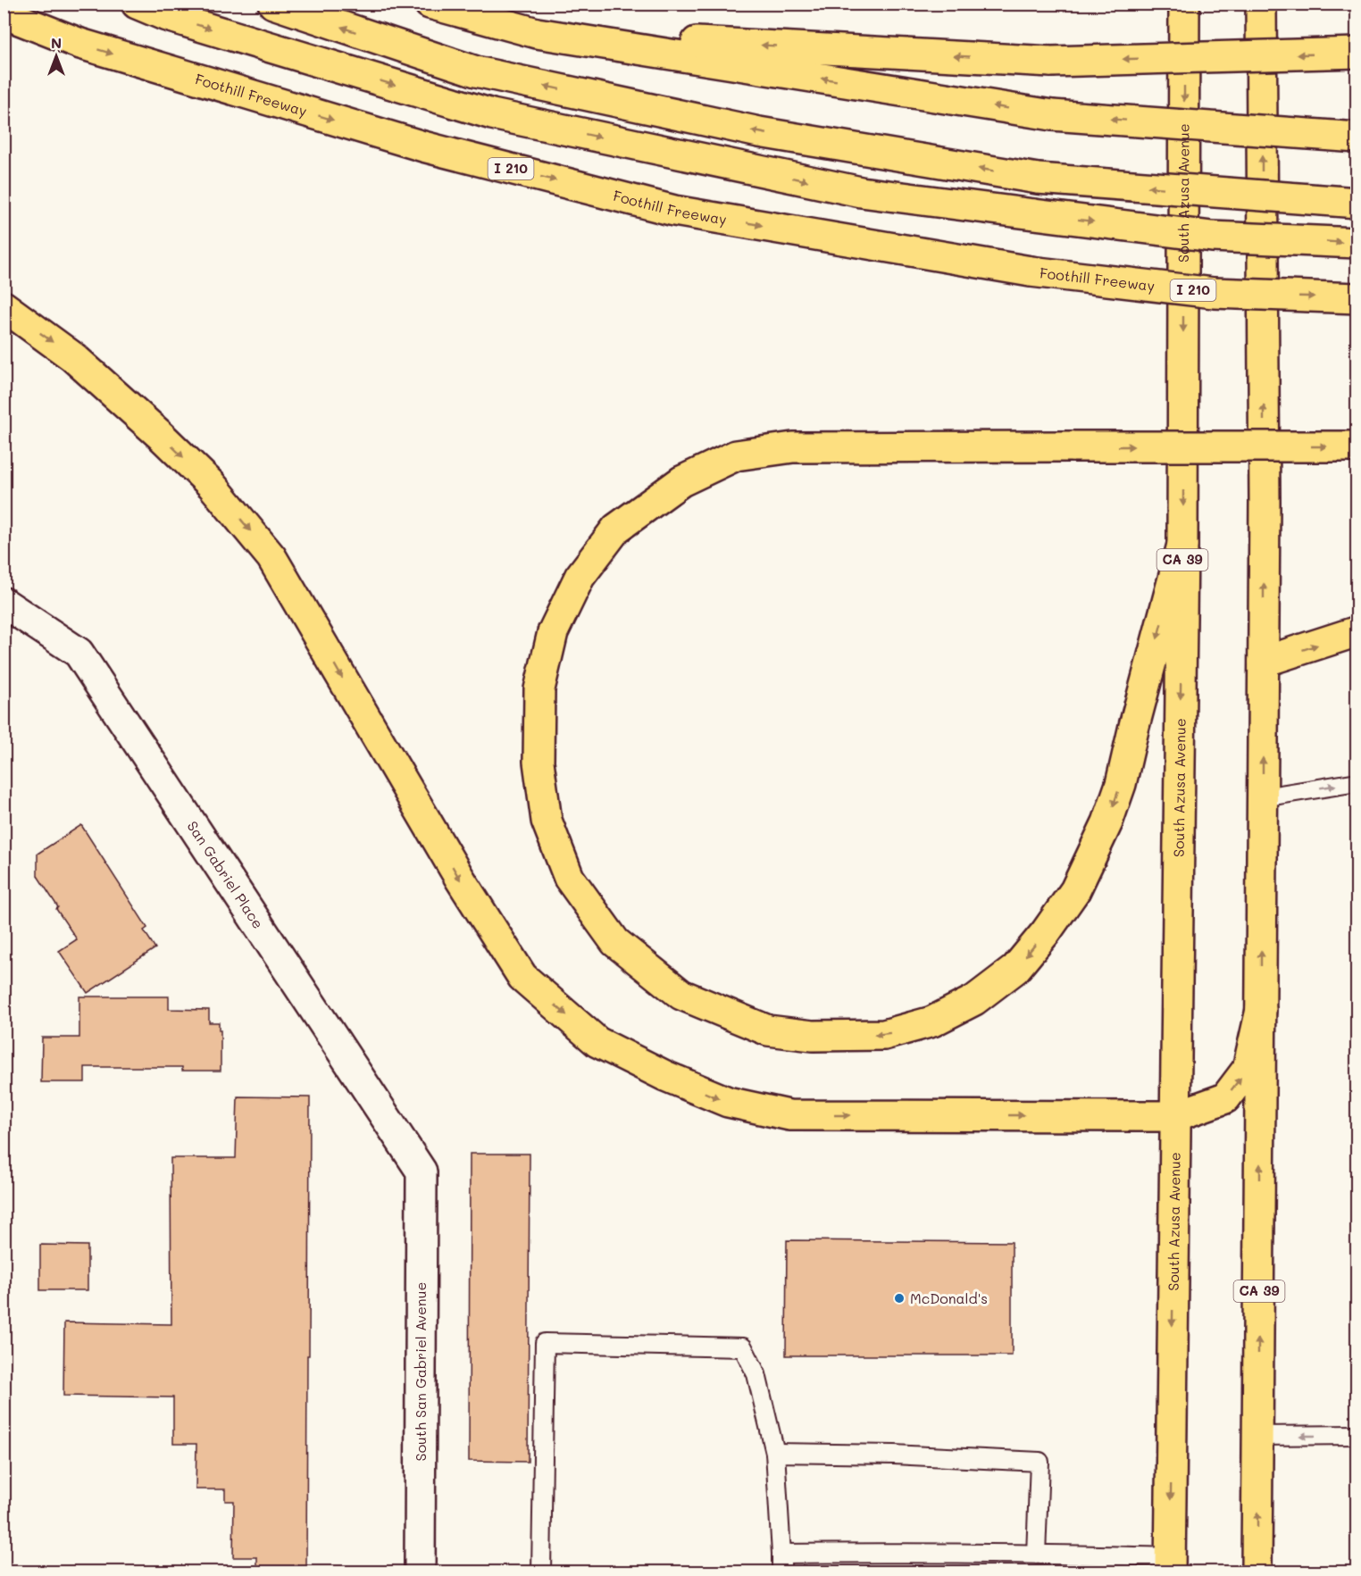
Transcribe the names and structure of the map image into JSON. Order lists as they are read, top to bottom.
{
  "streets": {
    "main road": [
      "Foothill Freeway",
      "I 210",
      "South Azusa Avenue",
      "CA 39"
    ],
    "street": ["San Gabriel Place", "South San Gabriel Avenue"]
  },
  "crossings": [
    ["San Gabriel Place", "South San Gabriel Avenue"]
  ],
  "places": ["McDonald's"],
  "north": "top"
}
